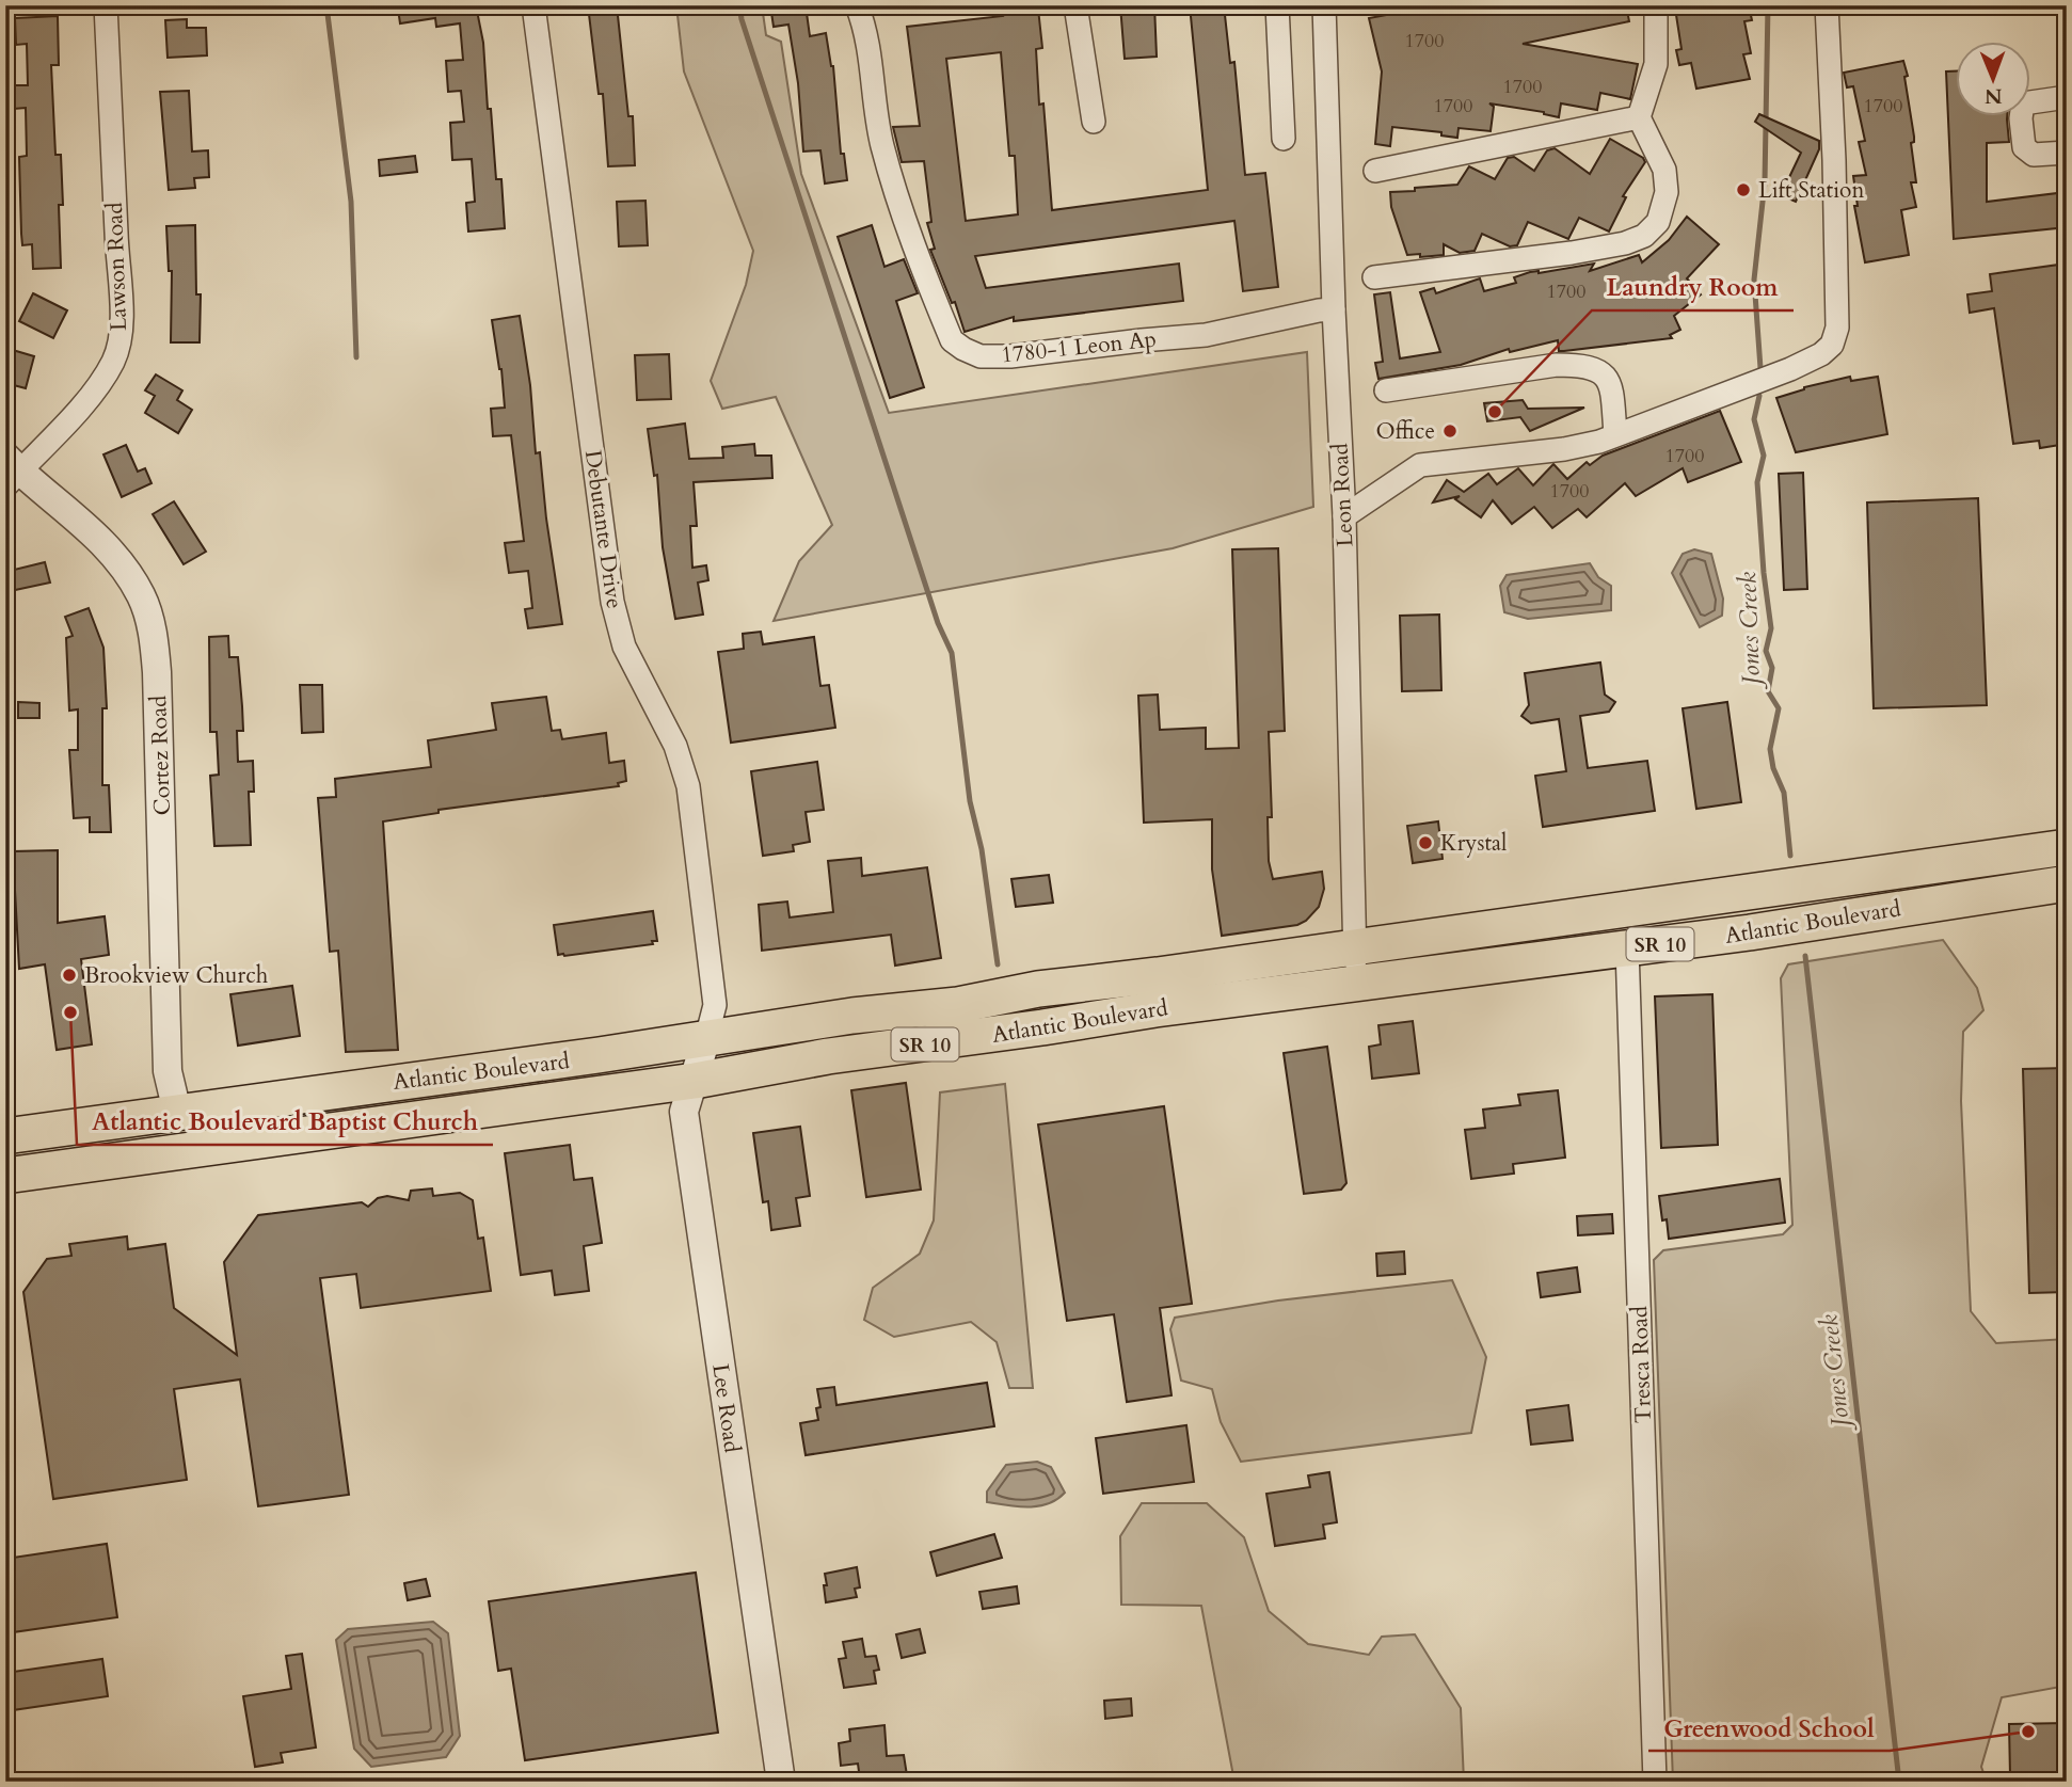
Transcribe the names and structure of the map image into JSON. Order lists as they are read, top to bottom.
{
  "streets": {
    "highway": ["Atlantic Boulevard", "SR 10"],
    "street": [
      "Lawson Road",
      "1780-1 Leon Ap",
      "Leon Road",
      "Debutante Drive",
      "Cortez Road",
      "Tresca Road",
      "Lee Road"
    ]
  },
  "crossings": [
    ["Lawson Road", "Cortez Road"],
    ["1780-1 Leon Ap", "Leon Road"],
    ["Leon Road", "Atlantic Boulevard"],
    ["Debutante Drive", "Atlantic Boulevard"],
    ["Debutante Drive", "Lee Road"],
    ["Cortez Road", "Atlantic Boulevard"],
    ["Atlantic Boulevard", "Tresca Road"],
    ["Atlantic Boulevard", "Lee Road"]
  ],
  "water": ["Jones Creek"],
  "places": [
    "Lift Station",
    "Laundry Room",
    "Office",
    "Krystal",
    "Brookview Church",
    "Atlantic Boulevard Baptist Church",
    "Greenwood School"
  ],
  "house_numbers": [
    "1700",
    "1700",
    "1700",
    "1700",
    "1700",
    "1700",
    "1700"
  ],
  "north": "bottom"
}
